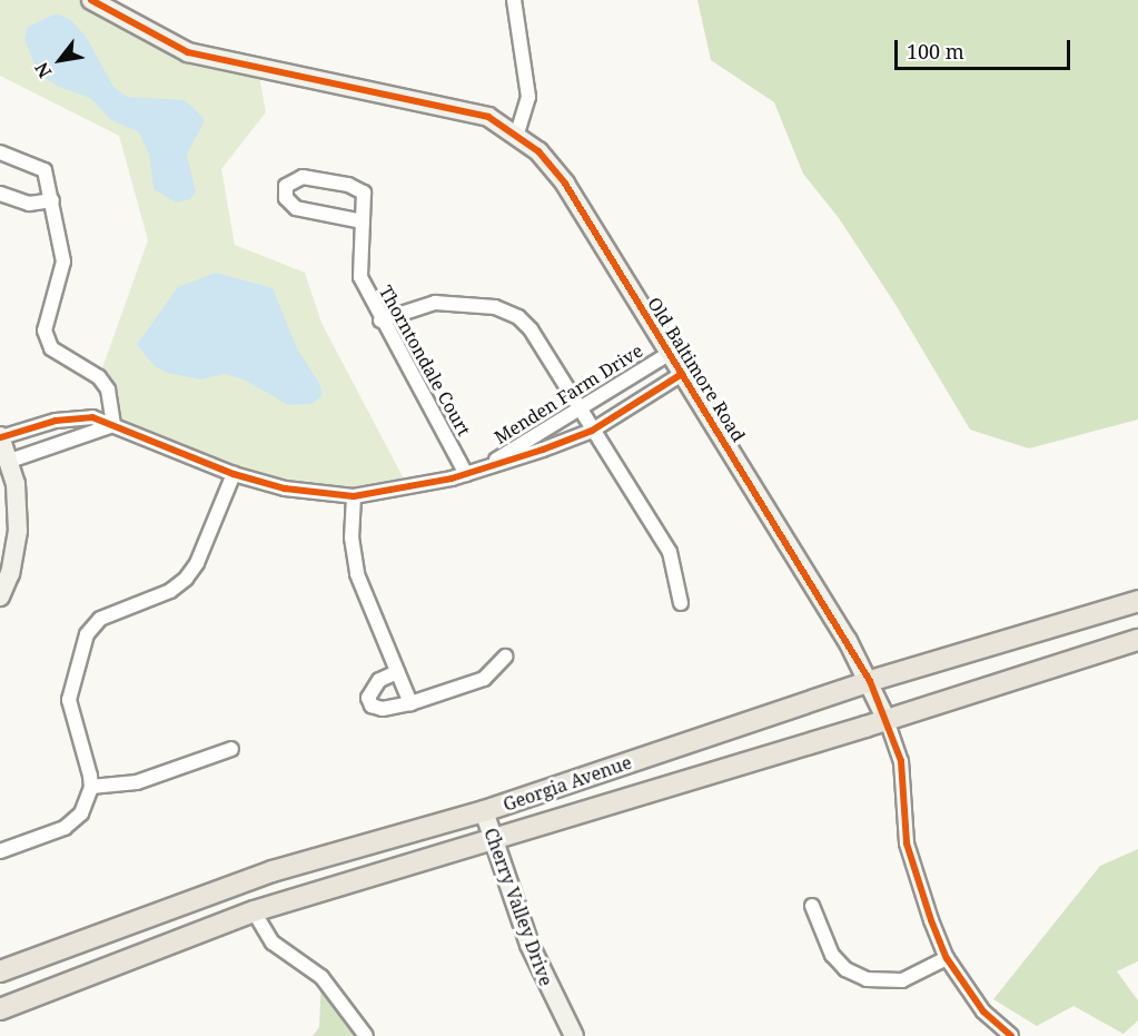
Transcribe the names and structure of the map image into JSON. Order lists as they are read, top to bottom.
{
  "streets": {
    "main road": ["Georgia Avenue"],
    "street": [
      "Thorntondale Court",
      "Old Baltimore Road",
      "Menden Farm Drive",
      "Cherry Valley Drive"
    ]
  },
  "crossings": [
    ["Thorntondale Court", "Menden Farm Drive"],
    ["Old Baltimore Road", "Menden Farm Drive"],
    ["Old Baltimore Road", "Georgia Avenue"],
    ["Georgia Avenue", "Cherry Valley Drive"]
  ],
  "scale_bar": "100 m",
  "north": "bottom left"
}
